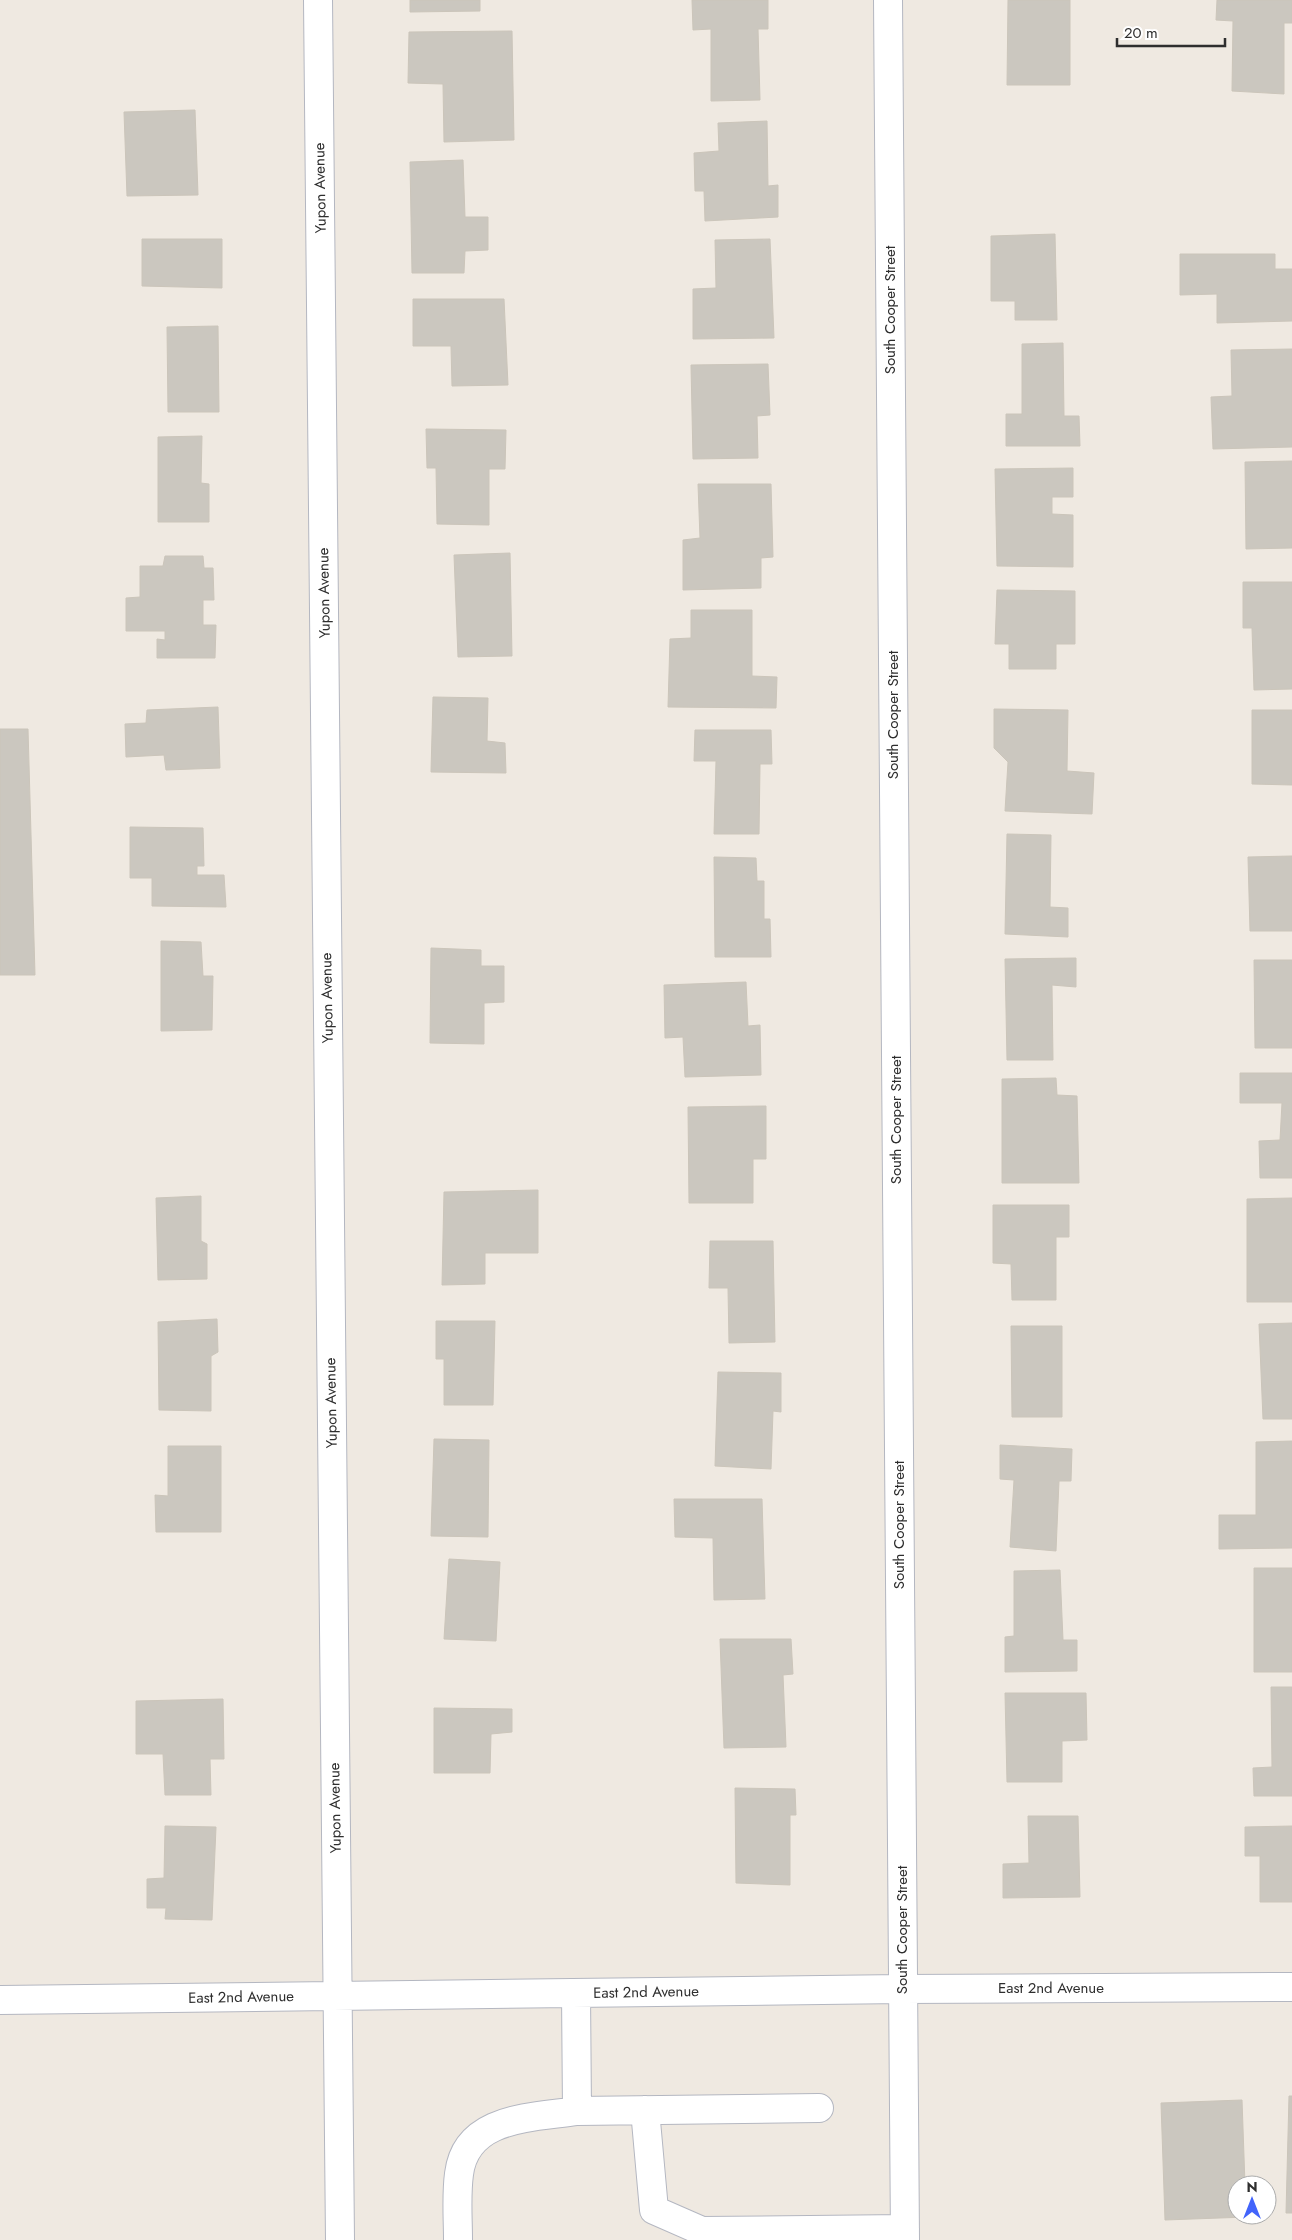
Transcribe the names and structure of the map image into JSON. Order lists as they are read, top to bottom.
{
  "streets": {
    "street": ["Yupon Avenue", "South Cooper Street", "East 2nd Avenue"]
  },
  "crossings": [
    ["Yupon Avenue", "East 2nd Avenue"],
    ["South Cooper Street", "East 2nd Avenue"]
  ],
  "scale_bar": "20 m",
  "north": "top"
}
